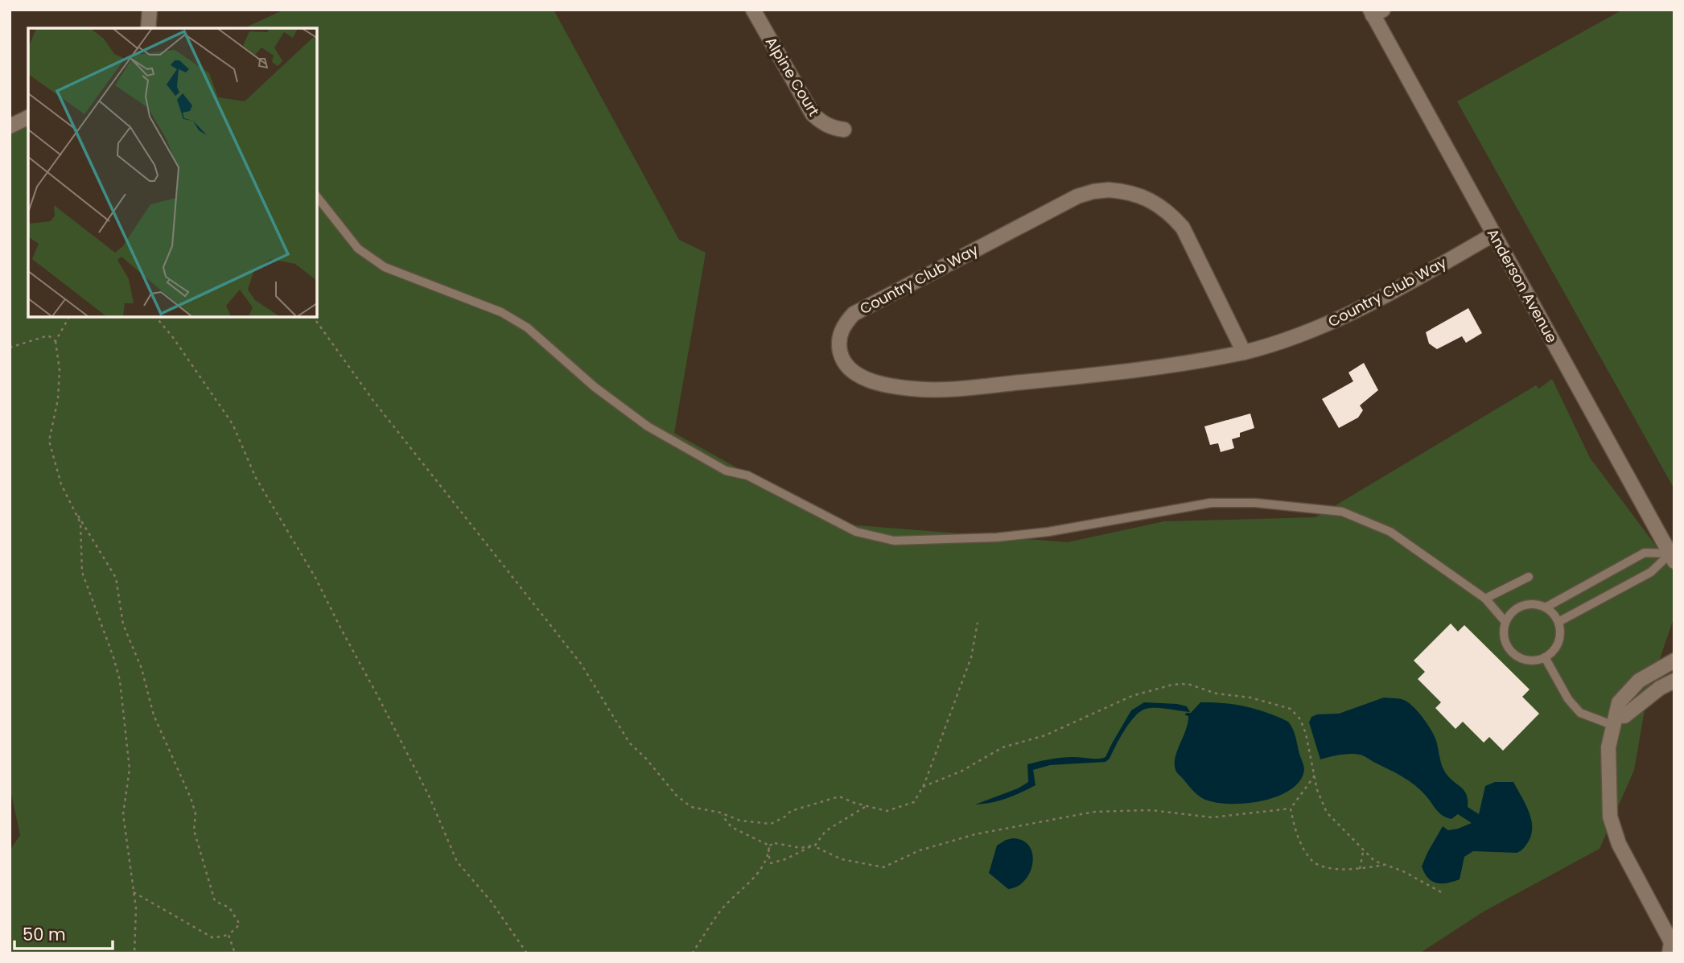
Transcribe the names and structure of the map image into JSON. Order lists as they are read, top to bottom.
{
  "streets": {
    "street": ["Alpine Court", "Country Club Way", "Anderson Avenue"]
  },
  "crossings": [
    ["Country Club Way", "Anderson Avenue"]
  ],
  "scale_bar": "50 m"
}
